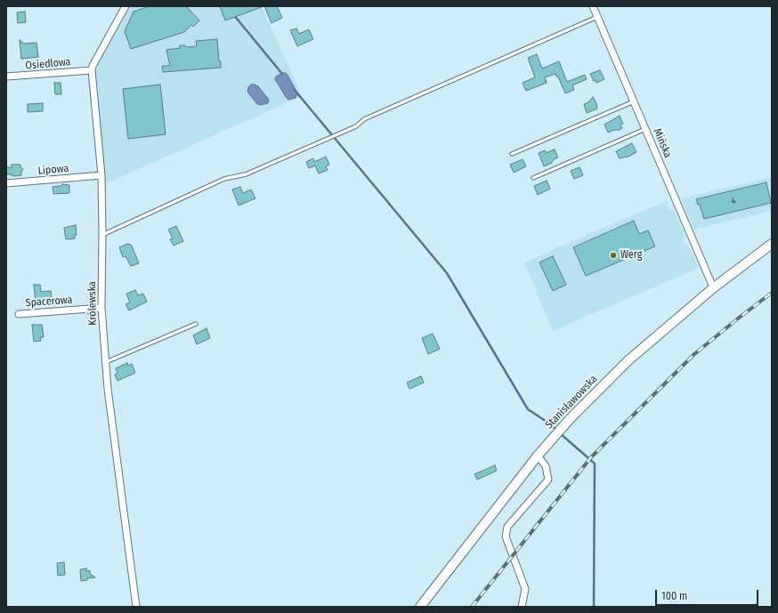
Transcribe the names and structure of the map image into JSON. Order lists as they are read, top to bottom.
{
  "streets": {
    "street": [
      "Osiedlowa",
      "Mińska",
      "Lipowa",
      "Spacerowa",
      "Królewska",
      "Stanisławowska"
    ]
  },
  "crossings": [
    ["Osiedlowa", "Królewska"],
    ["Mińska", "Stanisławowska"],
    ["Lipowa", "Królewska"],
    ["Spacerowa", "Królewska"]
  ],
  "places": ["Werg"],
  "house_numbers": ["4"],
  "scale_bar": "100 m"
}
